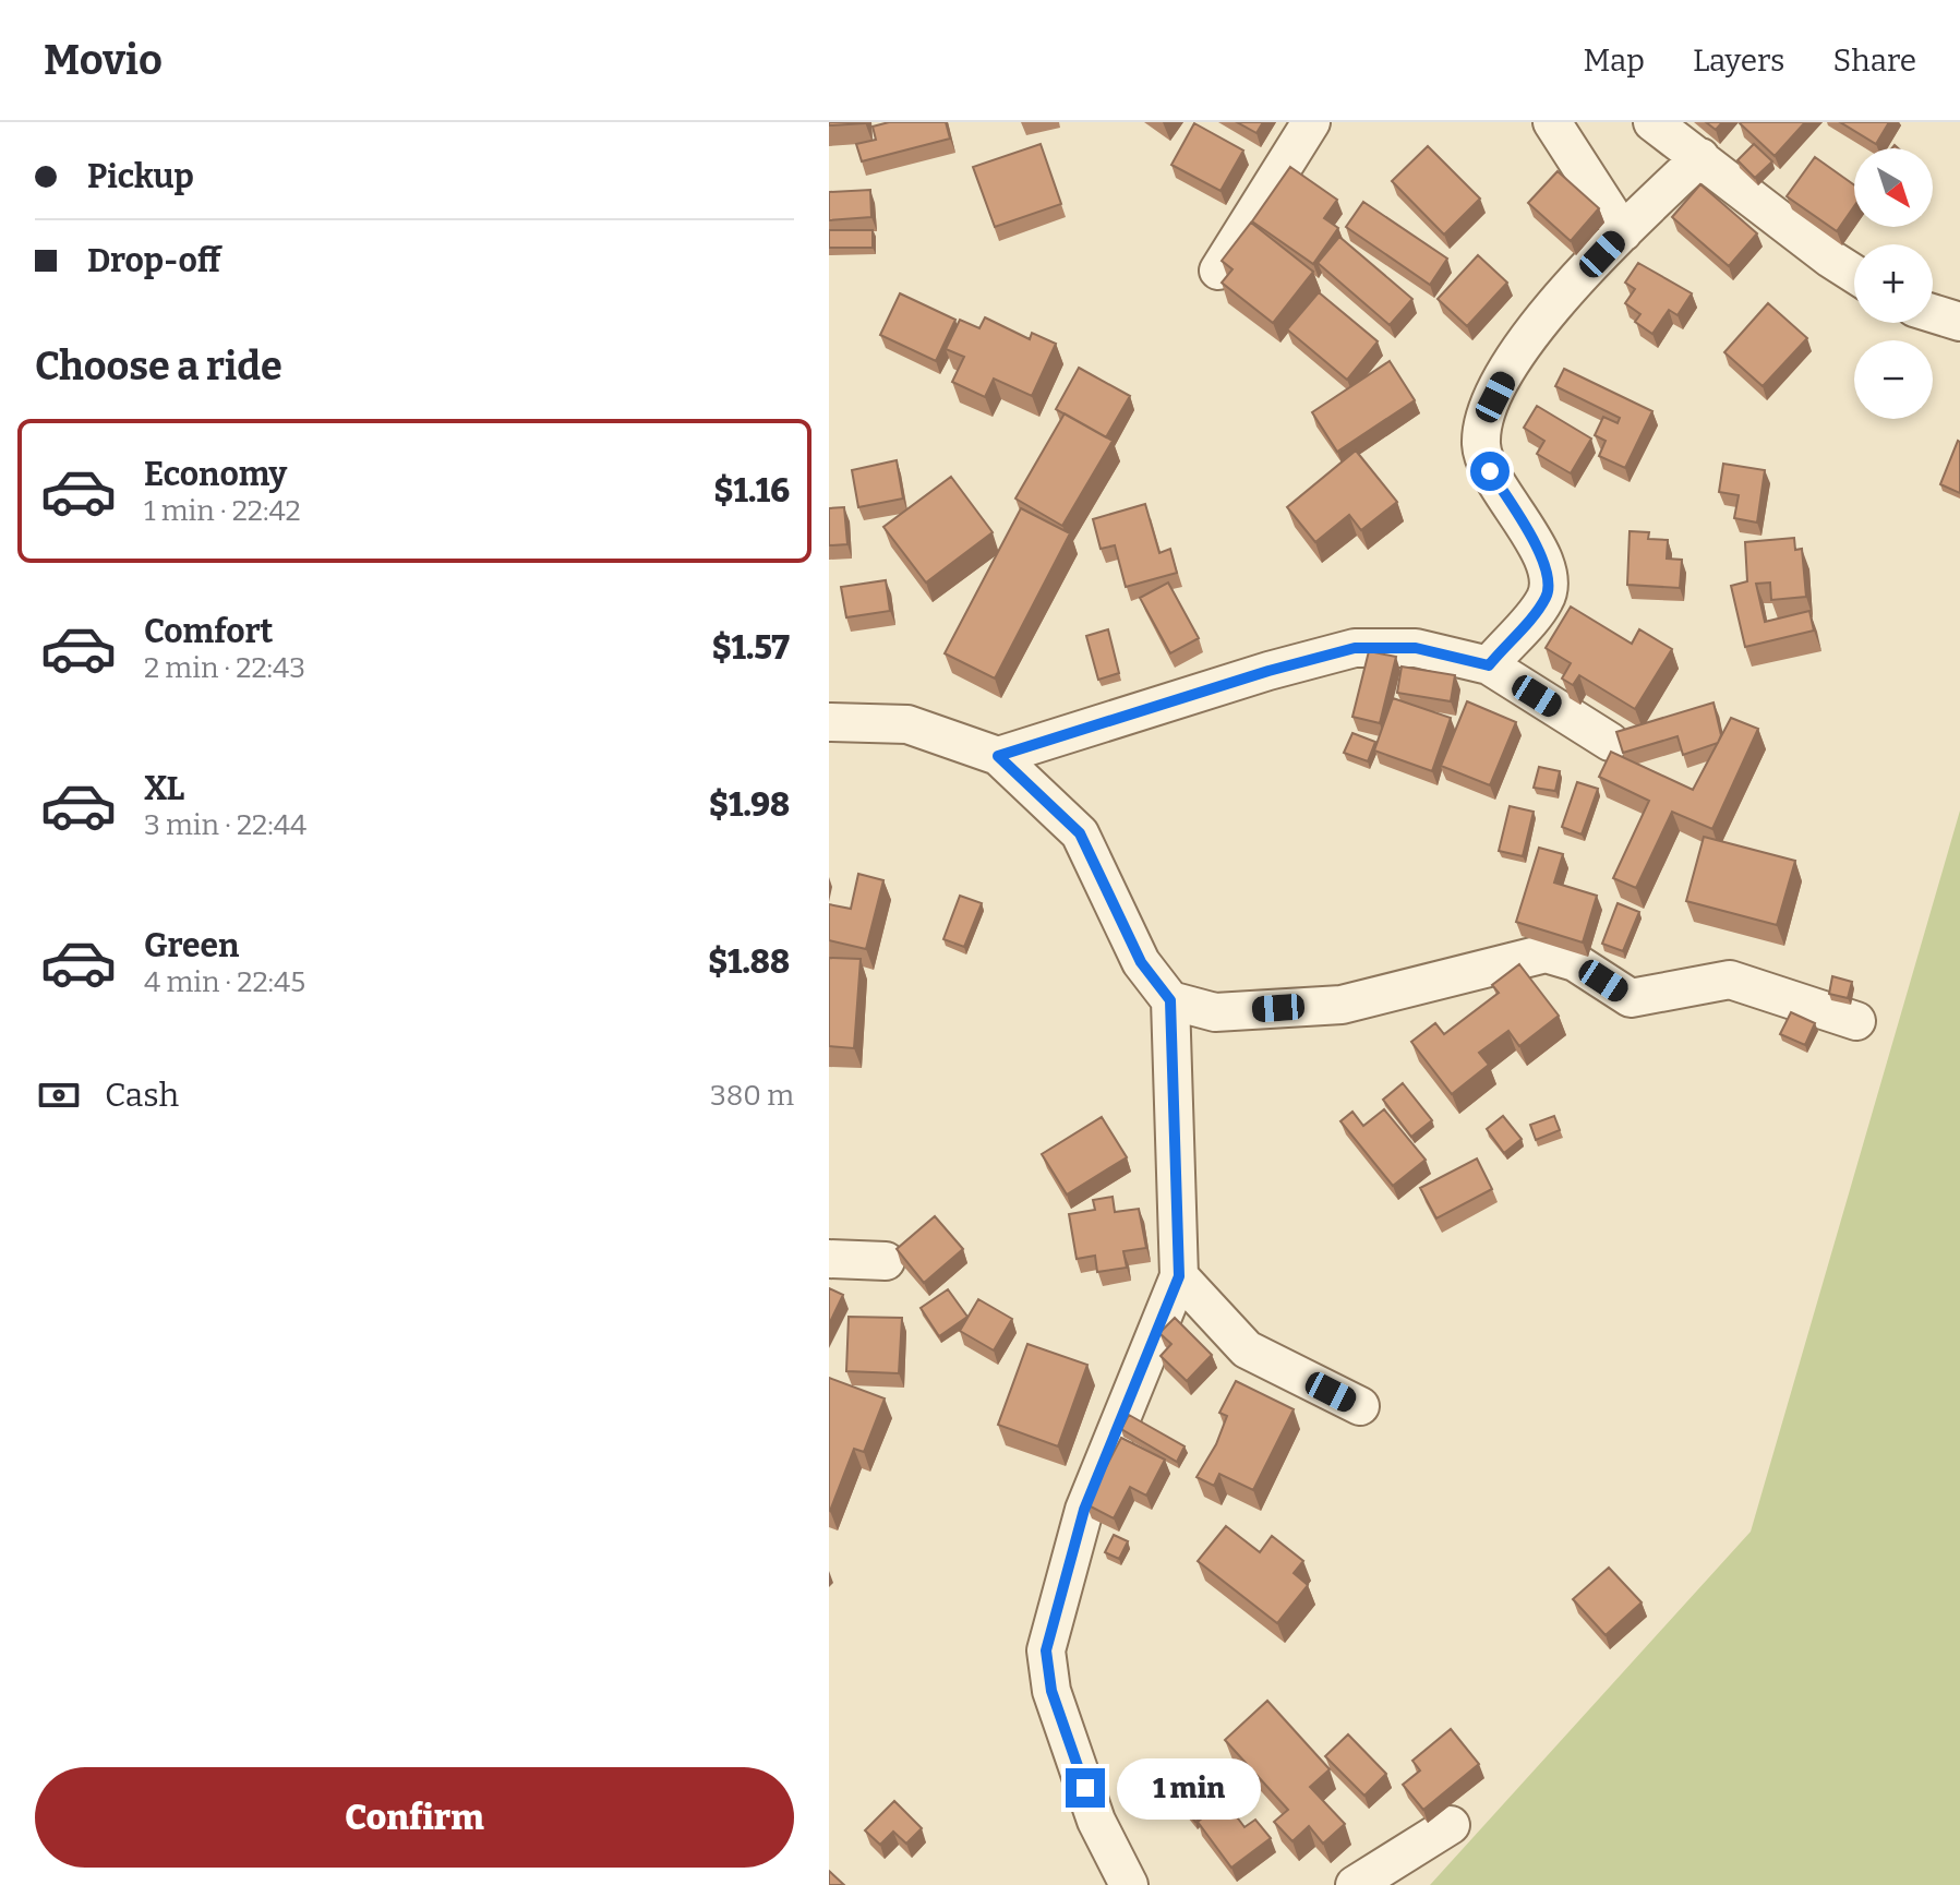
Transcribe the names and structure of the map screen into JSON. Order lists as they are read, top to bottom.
{
  "north": "bottom right",
  "page": {
    "header": "Movio",
    "nav": ["Map", "Layers", "Share"],
    "banner": ["Pickup", "Drop-off"],
    "map_buttons": ["+", "−"],
    "heading": "Choose a ride",
    "list": [
      {
        "name": "Economy",
        "note": "1 min · 22:42",
        "value": "$1.16"
      },
      {
        "name": "Comfort",
        "note": "2 min · 22:43",
        "value": "$1.57"
      },
      {
        "name": "XL",
        "note": "3 min · 22:44",
        "value": "$1.98"
      },
      {
        "name": "Green",
        "note": "4 min · 22:45",
        "value": "$1.88"
      }
    ],
    "pay": ["Cash", "380 m"],
    "buttons": "Confirm",
    "bubble": "1 min"
  }
}
